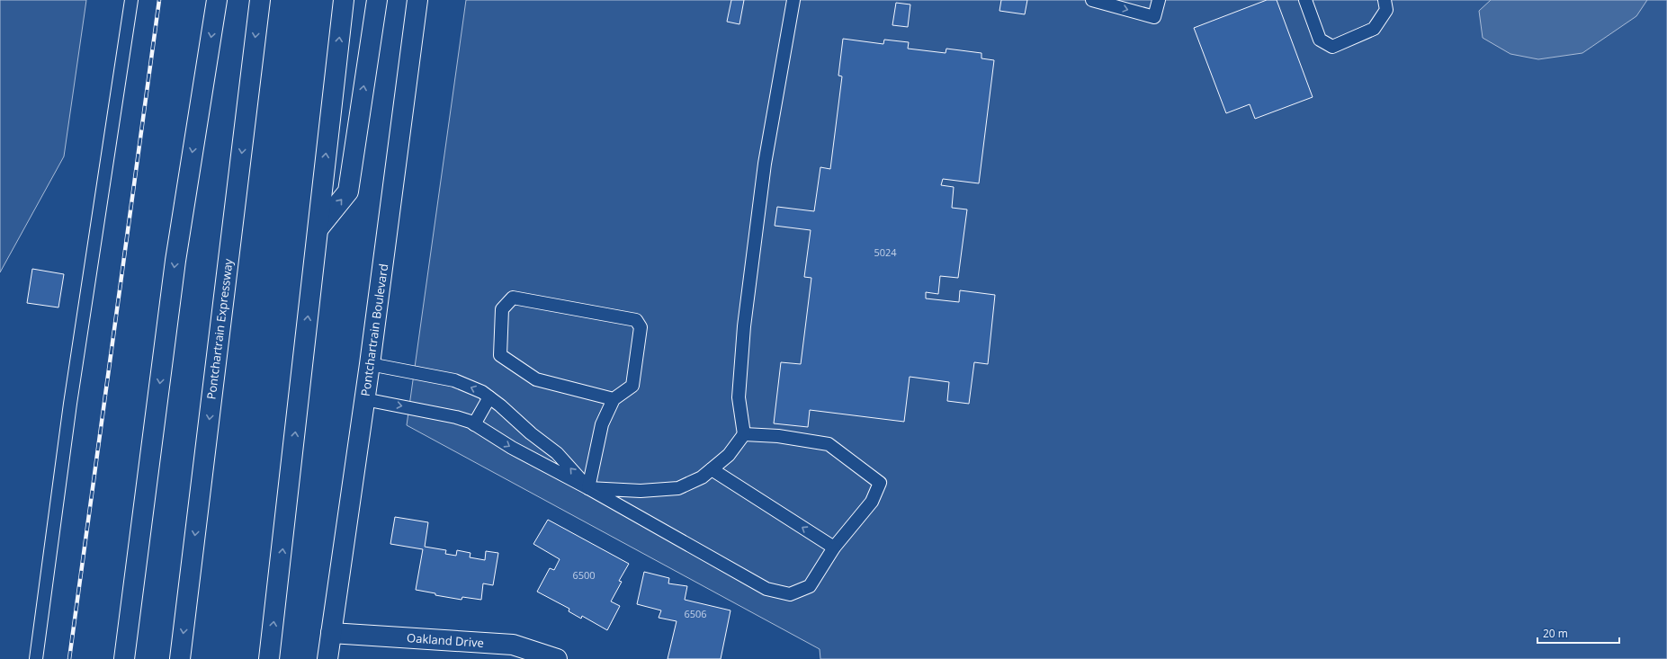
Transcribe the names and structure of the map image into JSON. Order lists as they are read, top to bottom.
{
  "streets": {
    "main road": ["Pontchartrain Expressway", "Pontchartrain Boulevard", "Oakland Drive"]
  },
  "crossings": [
    ["Pontchartrain Boulevard", "Oakland Drive"]
  ],
  "house_numbers": ["5024", "6500", "6506"],
  "scale_bar": "20 m"
}
